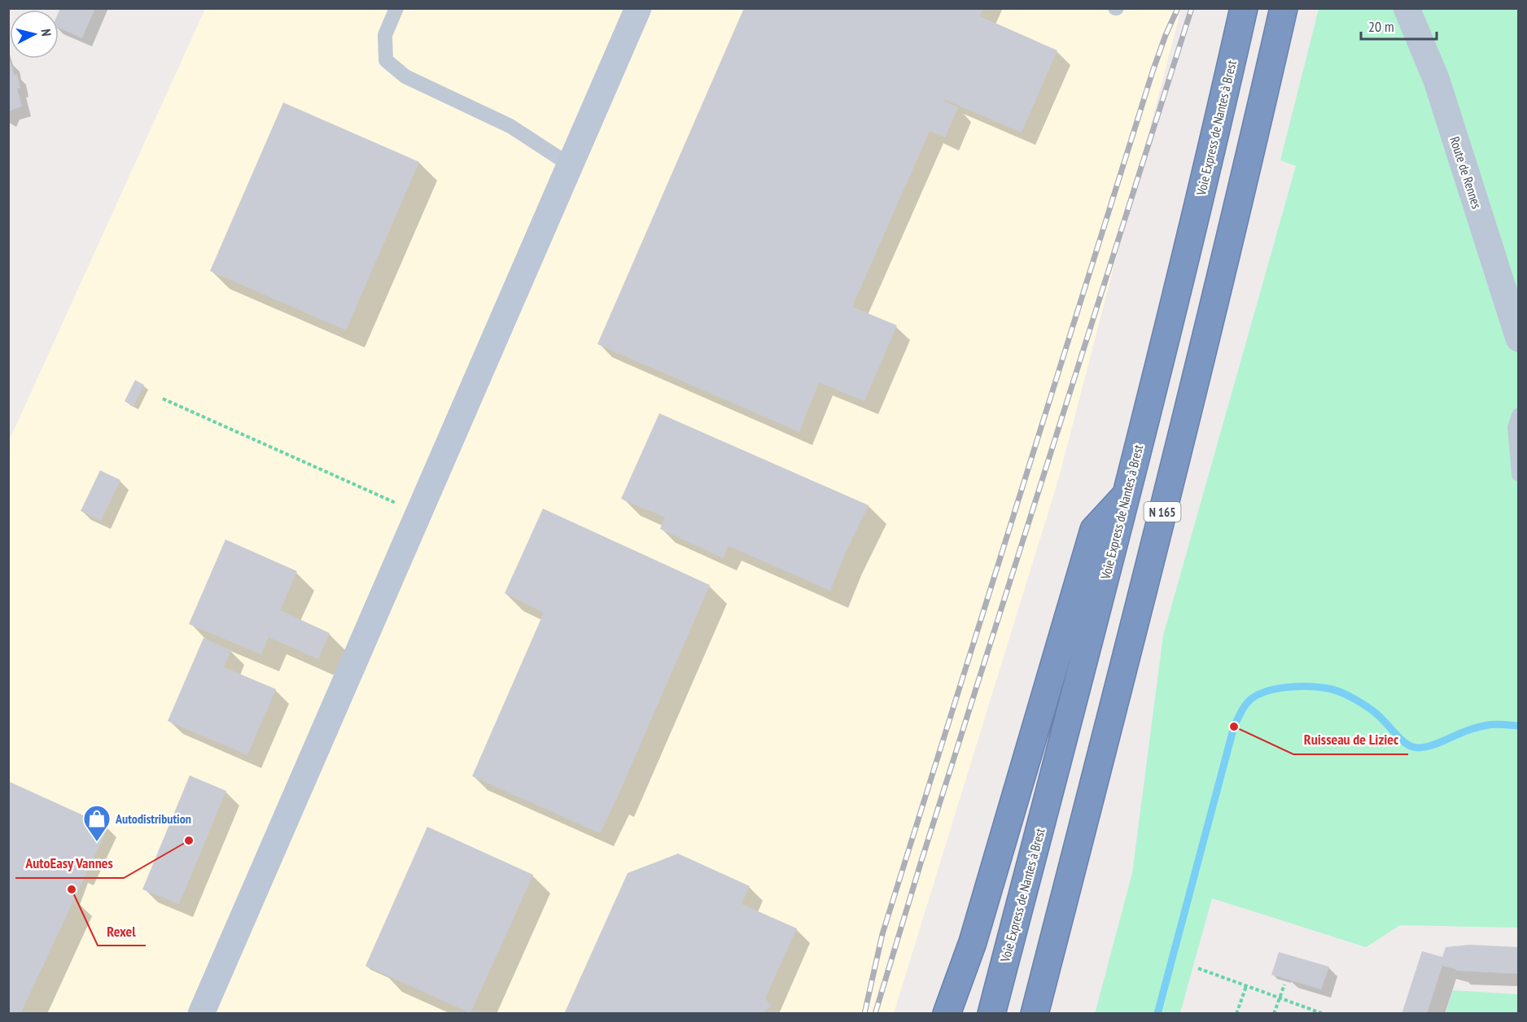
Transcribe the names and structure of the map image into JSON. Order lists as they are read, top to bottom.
{
  "streets": {
    "highway": ["Voie Express de Nantes à Brest", "N 165"],
    "main road": ["Route de Rennes"]
  },
  "places": {
    "other": ["Ruisseau de Liziec", "AutoEasy Vannes", "Rexel"],
    "shop": ["Autodistribution"]
  },
  "scale_bar": "20 m",
  "north": "right"
}
